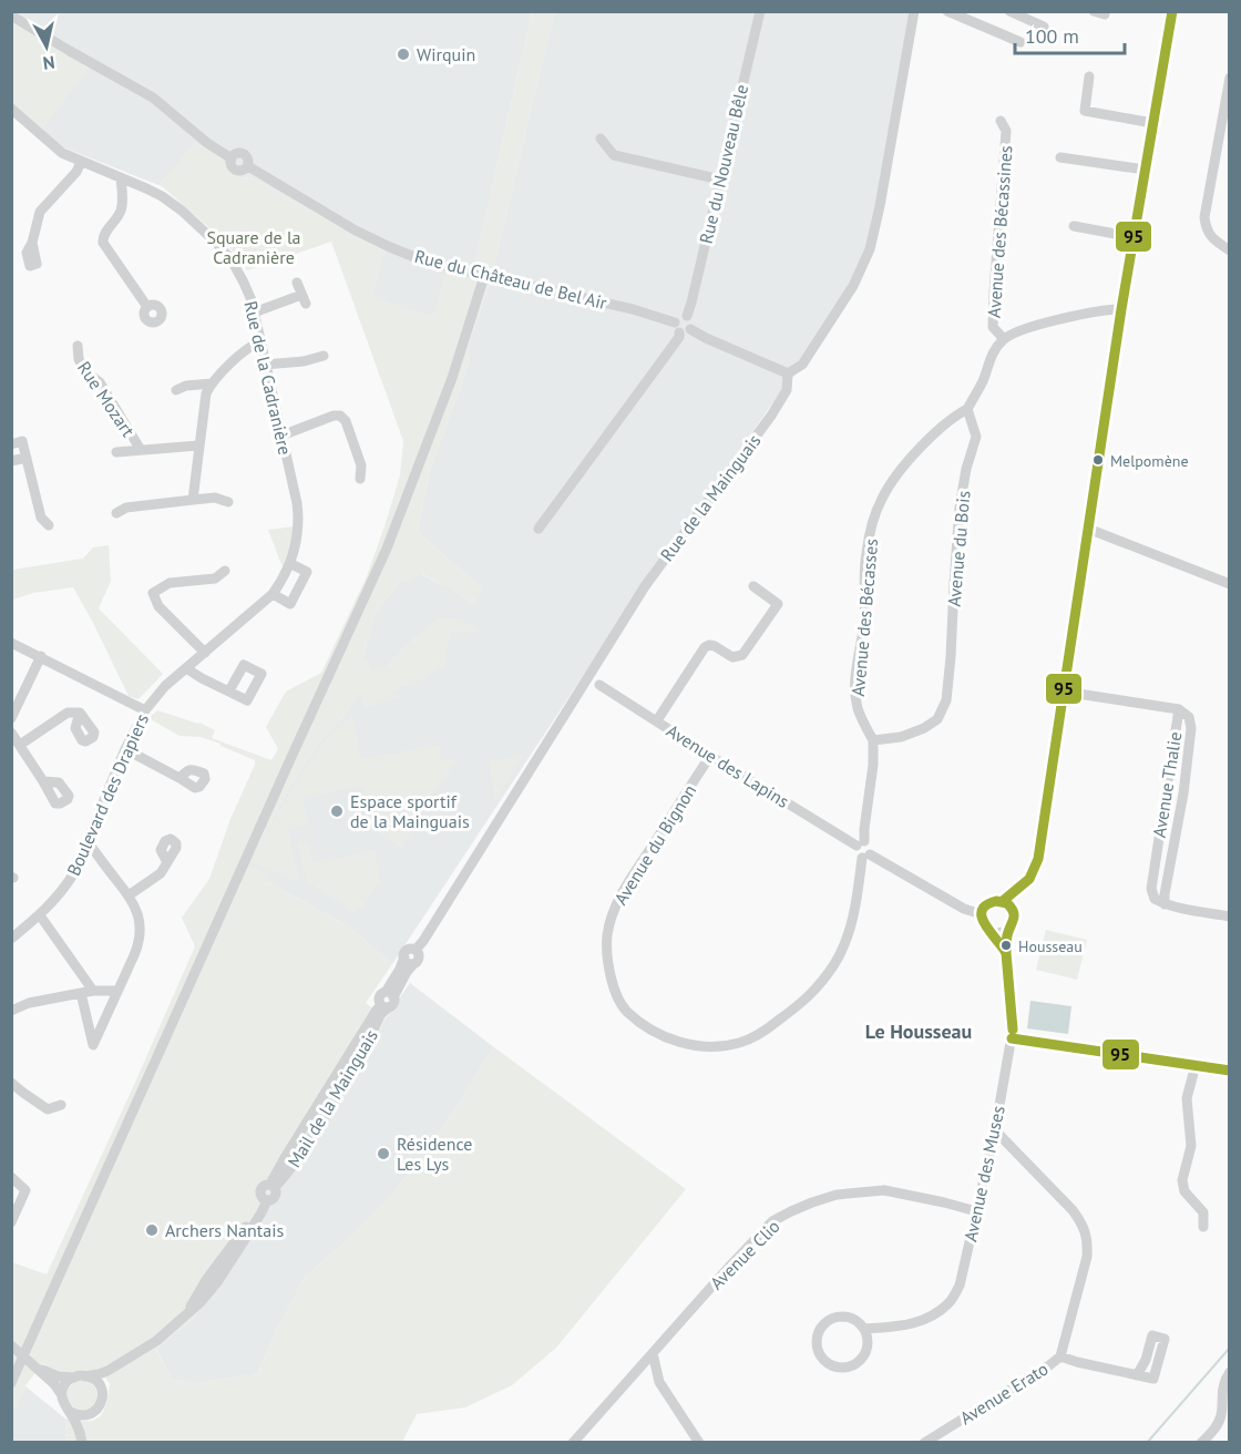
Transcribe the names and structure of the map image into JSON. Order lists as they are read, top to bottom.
{
  "streets": {
    "street": [
      "Rue du Nouveau Bêle",
      "Avenue des Bécassines",
      "Rue du Château de Bel Air",
      "Rue de la Cadranière",
      "Rue Mozart",
      "Rue de la Mainguais",
      "Avenue du Bois",
      "Avenue des Bécasses",
      "Avenue des Lapins",
      "Avenue Thalie",
      "Boulevard des Drapiers",
      "Avenue du Bignon",
      "Mail de la Mainguais",
      "Avenue des Muses",
      "Avenue Clio",
      "Avenue Erato"
    ]
  },
  "crossings": [
    ["Rue du Nouveau Bêle", "Rue du Château de Bel Air"],
    ["Rue de la Cadranière", "Boulevard des Drapiers"],
    ["Rue de la Mainguais", "Mail de la Mainguais"],
    ["Avenue du Bois", "Avenue des Bécasses"],
    ["Avenue des Lapins", "Avenue du Bignon"],
    ["Avenue des Muses", "Avenue Clio"],
    ["Avenue des Muses", "Avenue Erato"]
  ],
  "districts": ["Le Housseau"],
  "parks": ["Square de la Cadranière"],
  "places": [
    "Wirquin",
    "Melpomène",
    "Espace sportif de la Mainguais",
    "Housseau",
    "Résidence Les Lys",
    "Archers Nantais"
  ],
  "lines": ["transit line 95"],
  "scale_bar": "100 m",
  "north": "bottom"
}
